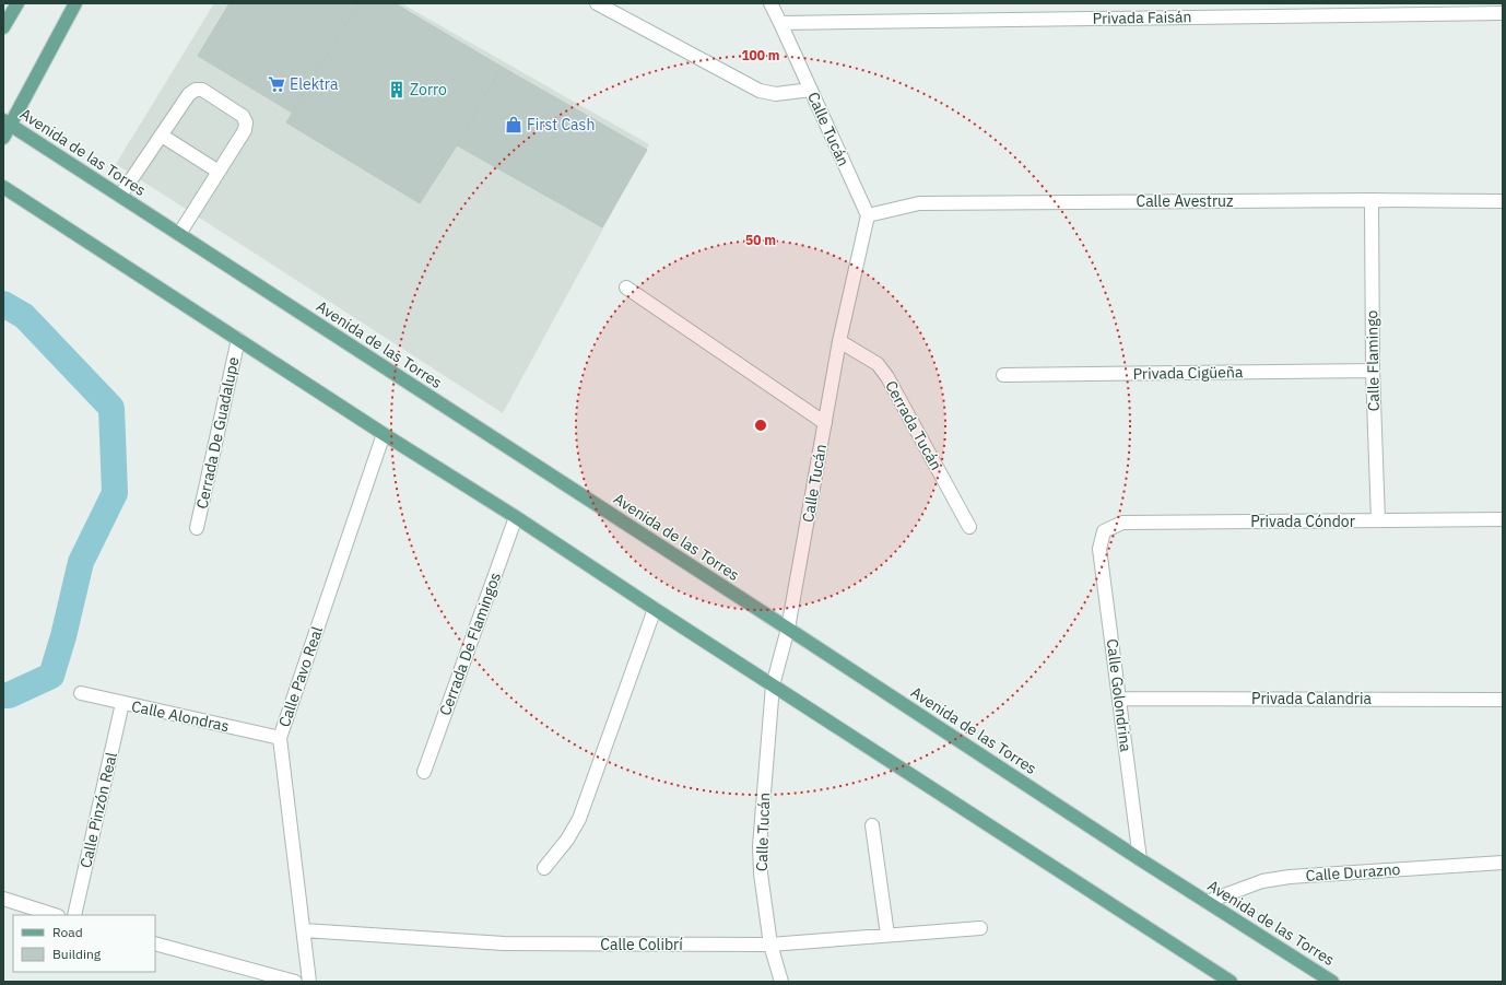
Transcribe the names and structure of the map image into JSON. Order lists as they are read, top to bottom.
{
  "streets": {
    "main road": ["Avenida de las Torres"],
    "street": [
      "Privada Faisán",
      "Calle Tucán",
      "Calle Avestruz",
      "Calle Flamingo",
      "Privada Cigüeña",
      "Cerrada Tucán",
      "Cerrada De Guadalupe",
      "Privada Cóndor",
      "Cerrada De Flamingos",
      "Calle Pavo Real",
      "Calle Golondrina",
      "Privada Calandria",
      "Calle Alondras",
      "Calle Pinzón Real",
      "Calle Durazno",
      "Calle Colibrí"
    ]
  },
  "crossings": [
    ["Privada Faisán", "Calle Tucán"],
    ["Calle Tucán", "Avenida de las Torres"],
    ["Calle Tucán", "Calle Avestruz"],
    ["Calle Tucán", "Cerrada Tucán"],
    ["Calle Tucán", "Calle Colibrí"],
    ["Avenida de las Torres", "Calle Golondrina"],
    ["Avenida de las Torres", "Calle Durazno"],
    ["Calle Avestruz", "Calle Flamingo"],
    ["Calle Flamingo", "Privada Cigüeña"],
    ["Calle Flamingo", "Privada Cóndor"],
    ["Privada Cóndor", "Calle Golondrina"],
    ["Calle Pavo Real", "Calle Alondras"],
    ["Calle Pavo Real", "Calle Colibrí"],
    ["Calle Golondrina", "Privada Calandria"],
    ["Calle Alondras", "Calle Pinzón Real"]
  ],
  "places": {
    "supermarket": ["Elektra"],
    "building": ["Zorro"],
    "shop": ["First Cash"]
  },
  "legend": ["Road", "Building"],
  "rings": ["100 m", "50 m"]
}
